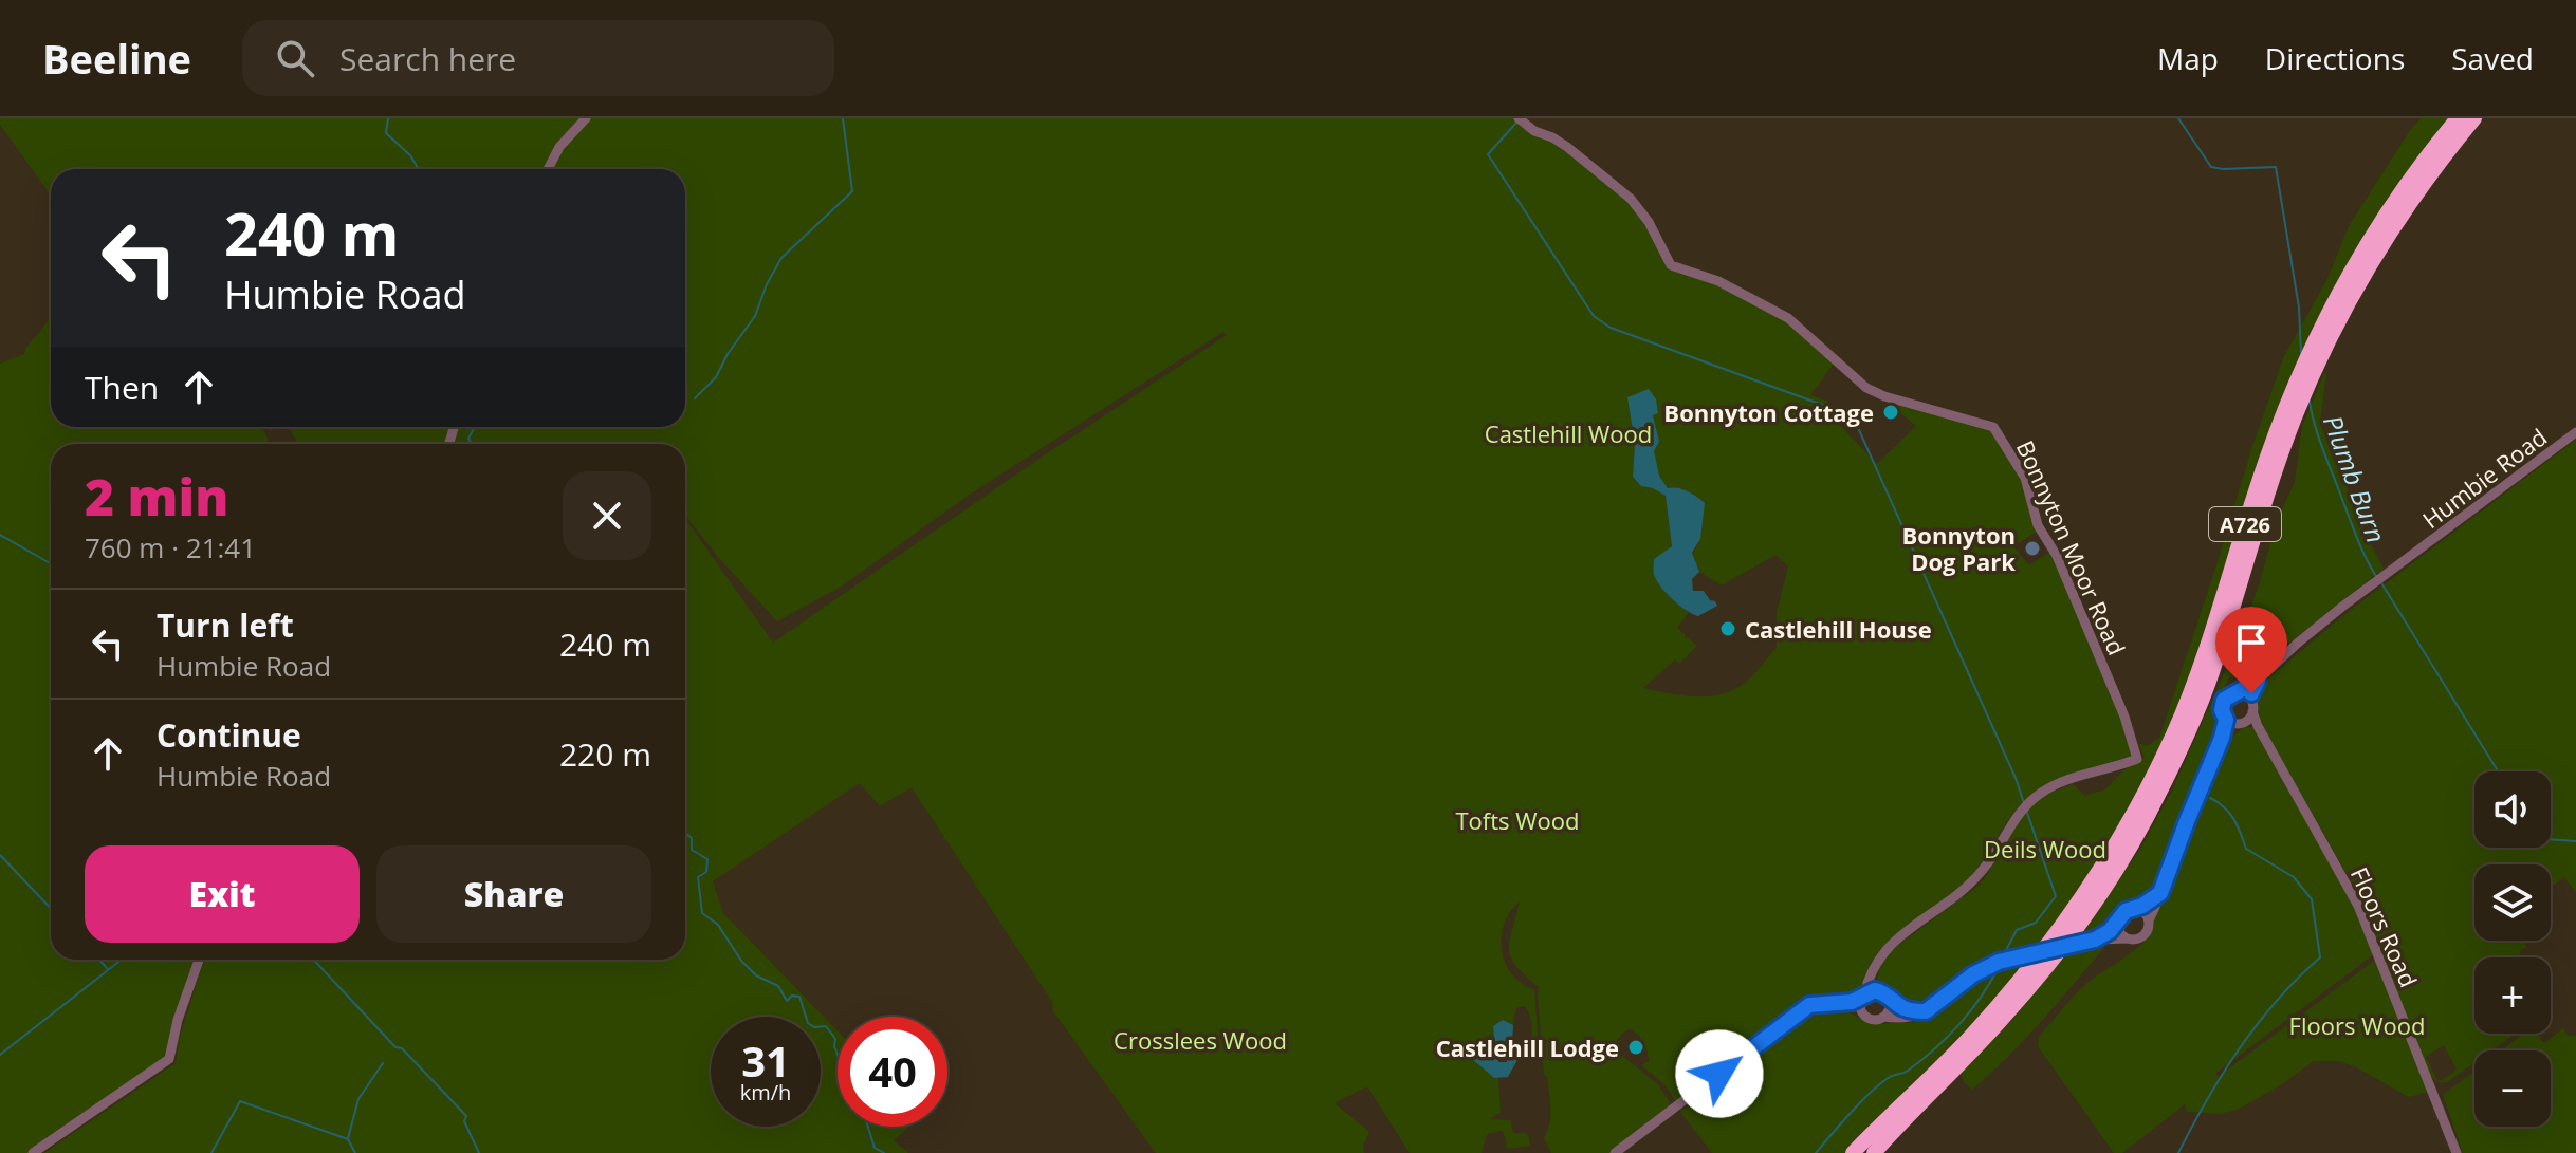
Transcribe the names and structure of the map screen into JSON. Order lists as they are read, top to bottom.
{
  "streets": {
    "highway": ["A726"],
    "street": ["Humbie Road", "Bonnyton Moor Road", "Floors Road"]
  },
  "water": ["Plumb Burn"],
  "parks": [
    "Castlehill Wood",
    "Tofts Wood",
    "Deils Wood",
    "Floors Wood",
    "Crosslees Wood"
  ],
  "places": [
    "Bonnyton Cottage",
    "Bonnyton Dog Park",
    "Castlehill House",
    "Castlehill Lodge"
  ],
  "page": {
    "header": "Beeline",
    "search": "Search here",
    "nav": ["Map", "Directions", "Saved"],
    "turn": ["240 m", "Humbie Road"],
    "then": "Then",
    "heading": ["2 min", "760 m · 21:41"],
    "list": [
      {
        "name": "Turn left",
        "note": "Humbie Road",
        "value": "240 m"
      },
      {
        "name": "Continue",
        "note": "Humbie Road",
        "value": "220 m"
      }
    ],
    "map_buttons": ["+", "−"],
    "buttons": ["Exit", "Share"],
    "speed": "31 km/h",
    "limit": "40"
  }
}
